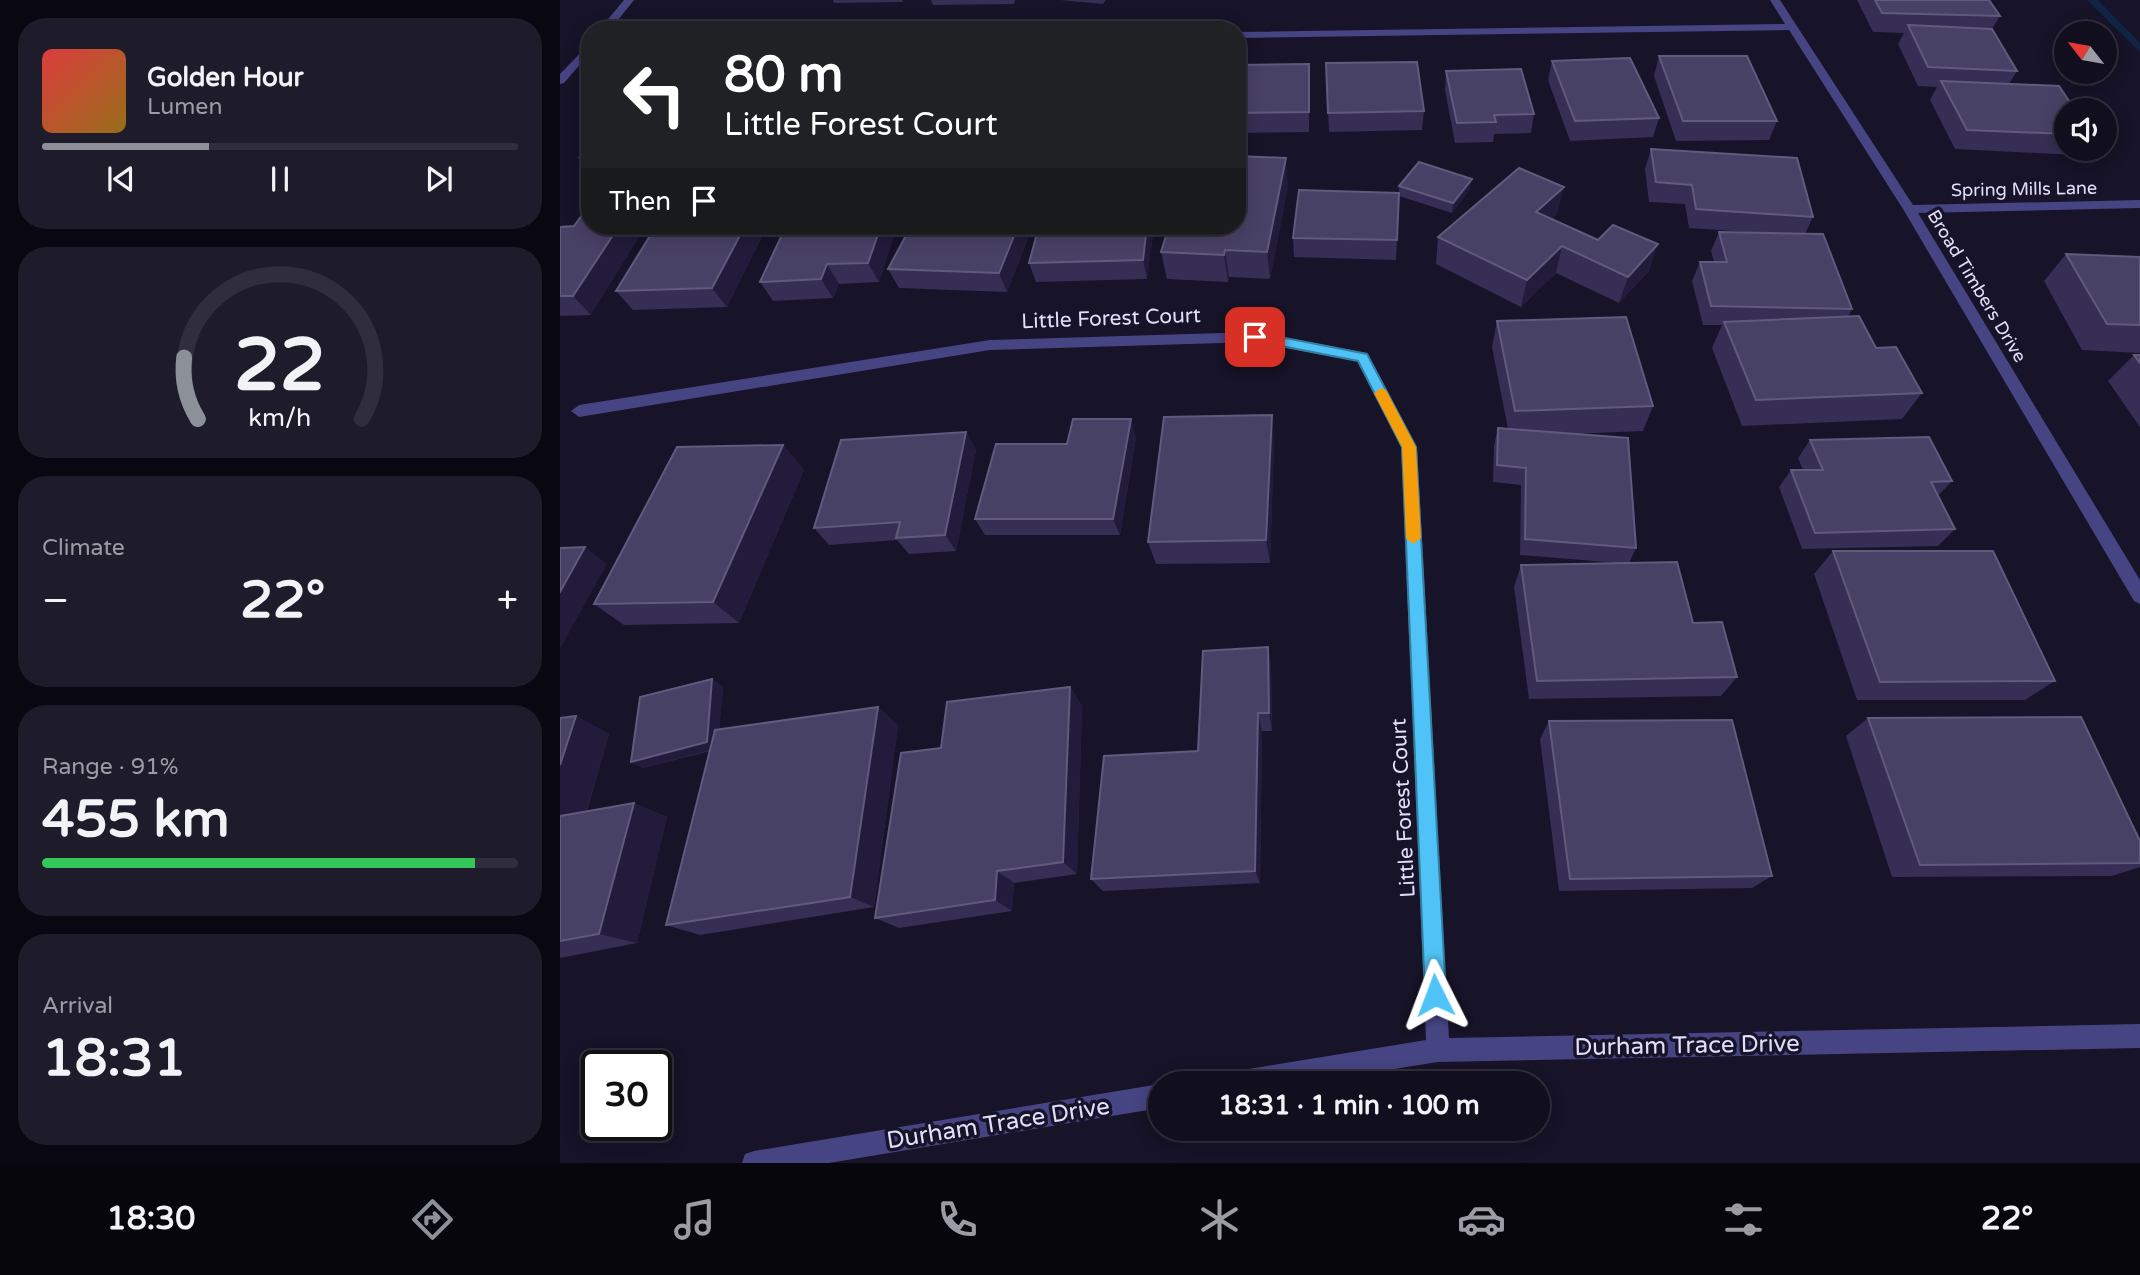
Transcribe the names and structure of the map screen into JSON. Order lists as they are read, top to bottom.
{
  "streets": {
    "street": [
      "Spring Mills Lane",
      "Broad Timbers Drive",
      "Little Forest Court",
      "Durham Trace Drive"
    ]
  },
  "crossings": [
    ["Spring Mills Lane", "Broad Timbers Drive"],
    ["Little Forest Court", "Durham Trace Drive"]
  ],
  "north": "top left",
  "page": {
    "turn": ["80 m", "Little Forest Court"],
    "song": ["Golden Hour", "Lumen"],
    "then": "Then",
    "tile": [
      "Climate",
      ["Range · 91%", "455 km"],
      ["Arrival", "18:31"]
    ],
    "heat": ["−", "22°", "+"],
    "limit": "30",
    "trip": "18:31 · 1 min · 100 m",
    "tabs": ["18:30", "22°"],
    "gauge": ["22", "km/h"]
  }
}
